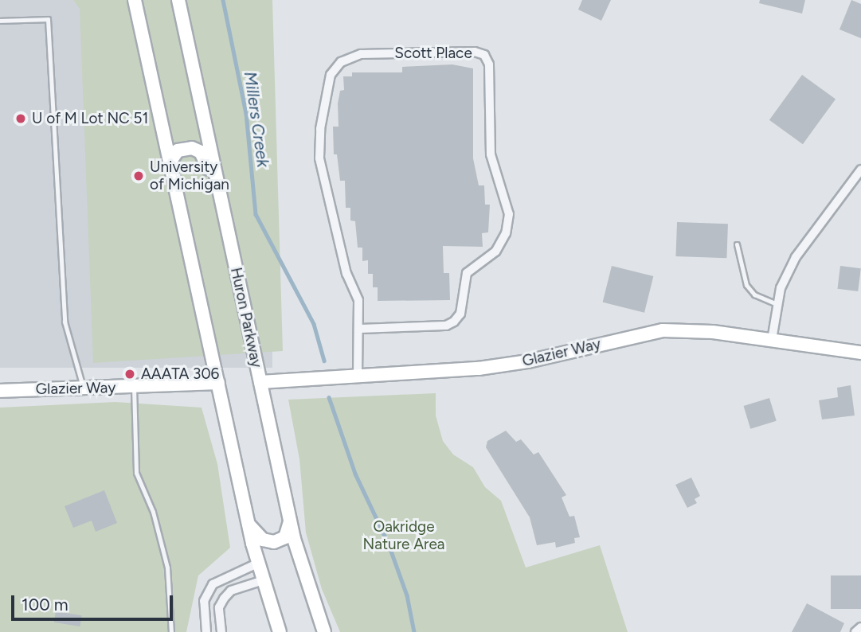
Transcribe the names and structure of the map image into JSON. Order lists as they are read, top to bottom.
{
  "streets": {
    "main road": ["Huron Parkway", "Glazier Way"],
    "street": ["Scott Place"]
  },
  "crossings": [
    ["Scott Place", "Glazier Way"],
    ["Huron Parkway", "Glazier Way"]
  ],
  "water": ["Millers Creek"],
  "parks": ["Oakridge Nature Area"],
  "places": ["U of M Lot NC 51", "University of Michigan", "AAATA 306"],
  "scale_bar": "100 m"
}
